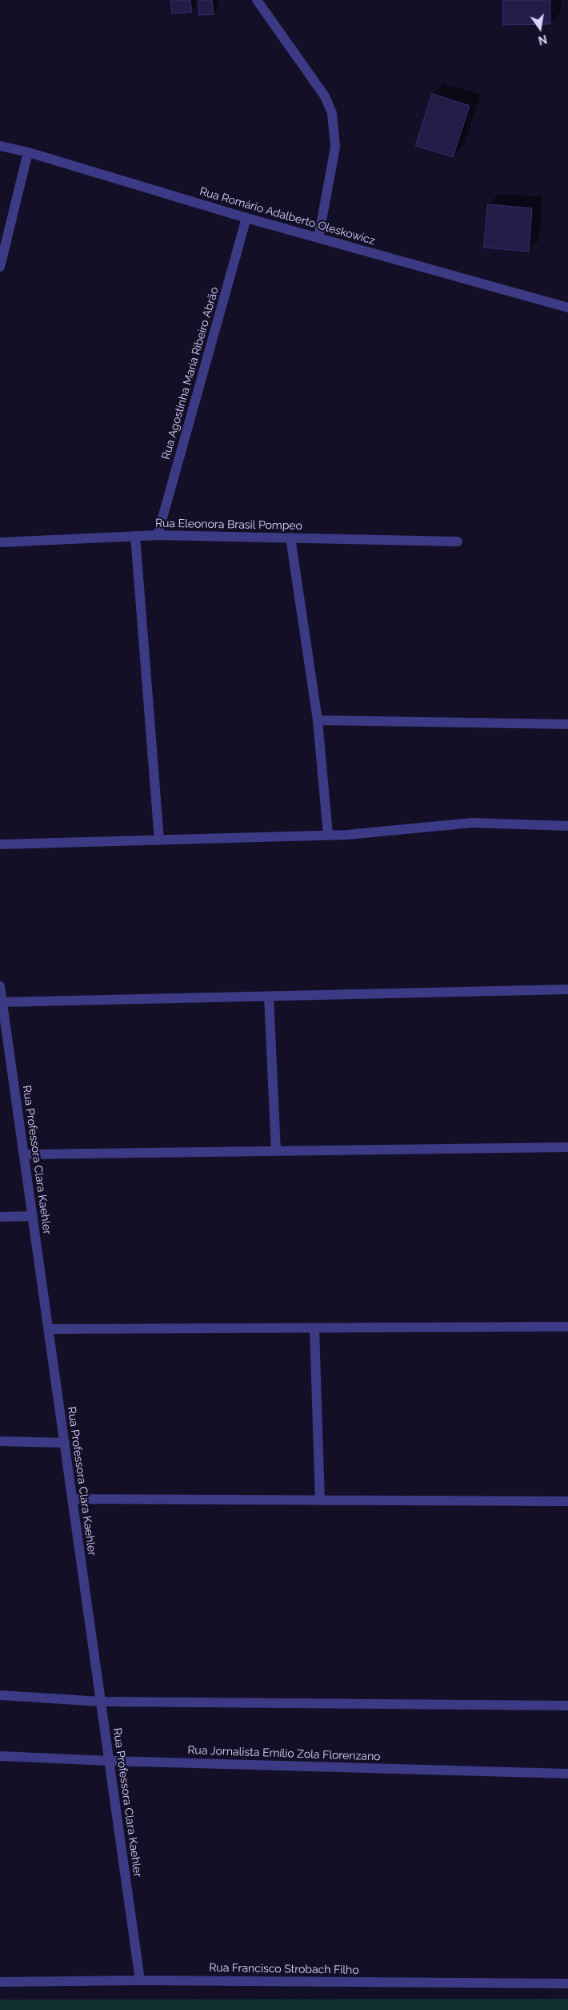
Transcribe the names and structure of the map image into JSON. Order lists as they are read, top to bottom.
{
  "streets": {
    "street": [
      "Rua Romário Adalberto Oleskowicz",
      "Rua Agostinha Maria Ribeiro Abrão",
      "Rua Eleonora Brasil Pompeo",
      "Rua Professora Clara Kaehler",
      "Rua Jornalista Emílio Zola Florenzano",
      "Rua Francisco Strobach Filho"
    ]
  },
  "crossings": [
    ["Rua Romário Adalberto Oleskowicz", "Rua Agostinha Maria Ribeiro Abrão"],
    ["Rua Agostinha Maria Ribeiro Abrão", "Rua Eleonora Brasil Pompeo"],
    ["Rua Professora Clara Kaehler", "Rua Jornalista Emílio Zola Florenzano"],
    ["Rua Professora Clara Kaehler", "Rua Francisco Strobach Filho"]
  ],
  "north": "bottom"
}
